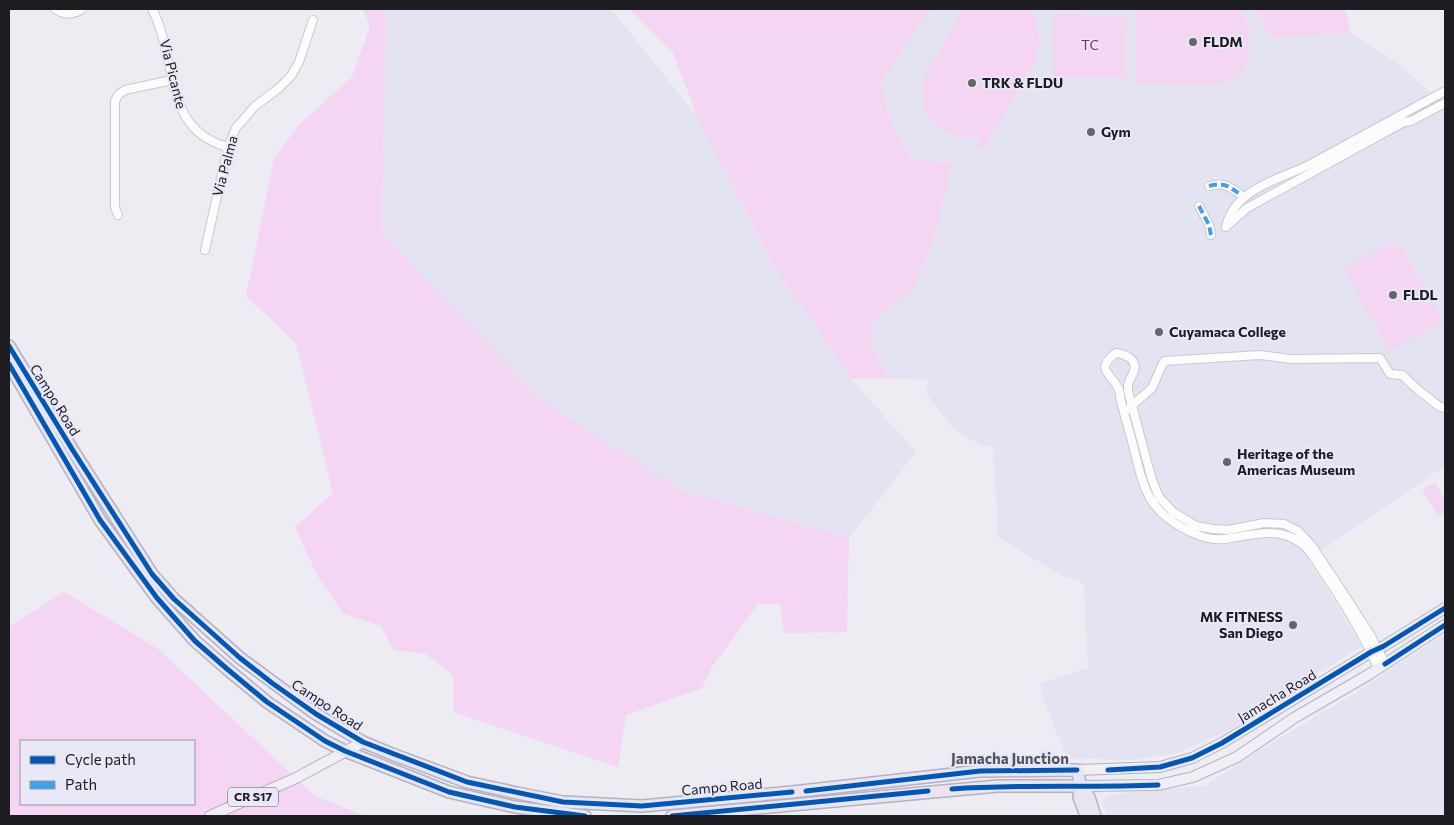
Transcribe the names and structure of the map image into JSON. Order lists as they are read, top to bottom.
{
  "streets": {
    "highway": ["Campo Road"],
    "main road": ["Jamacha Road", "CR S17"],
    "street": ["Via Picante", "Via Palma"]
  },
  "crossings": [
    ["Via Picante", "Via Palma"],
    ["Campo Road", "Jamacha Road"],
    ["Campo Road", "CR S17"]
  ],
  "districts": ["Jamacha Junction"],
  "parks": ["TC"],
  "places": [
    "FLDM",
    "TRK & FLDU",
    "Gym",
    "FLDL",
    "Cuyamaca College",
    "Heritage of the Americas Museum",
    "MK FITNESS San Diego"
  ],
  "legend": ["Cycle path", "Path"]
}
